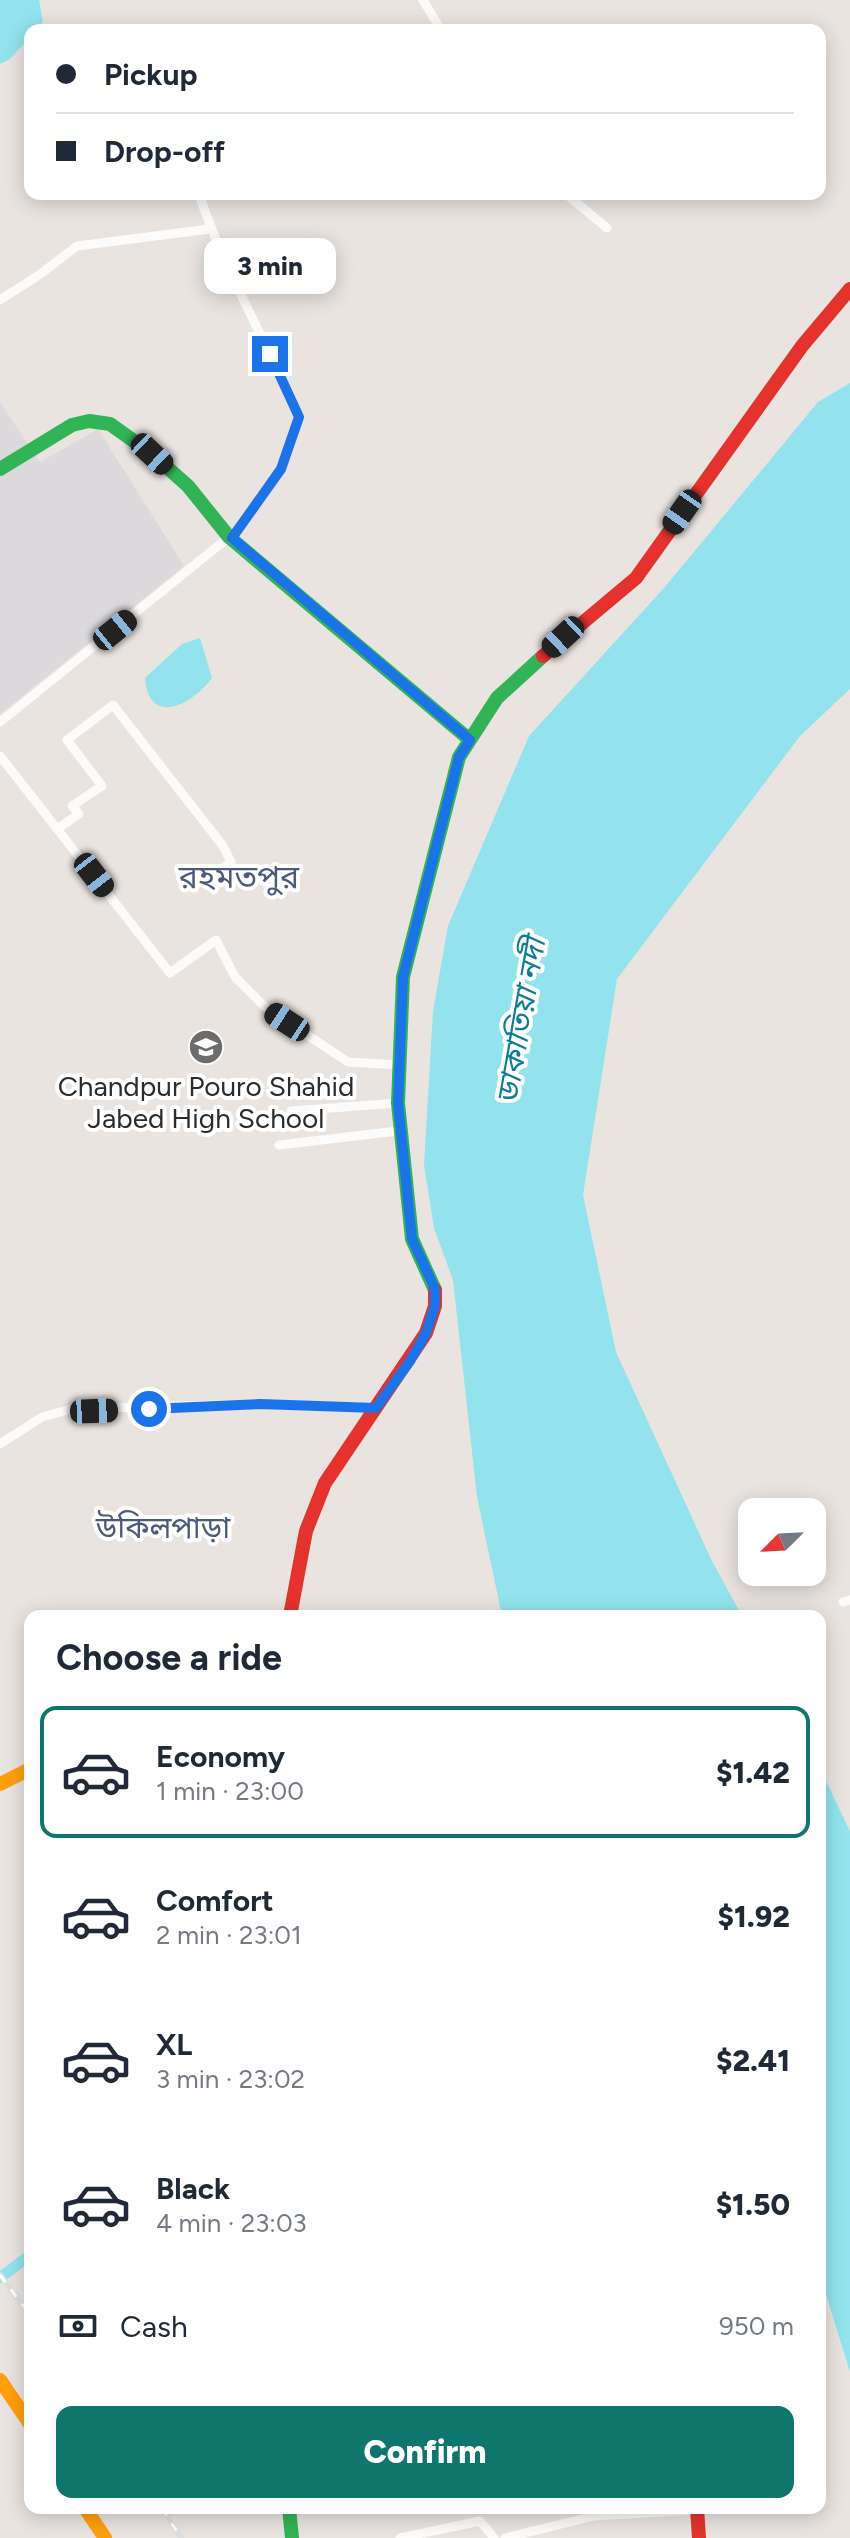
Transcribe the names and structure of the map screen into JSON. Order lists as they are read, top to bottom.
{
  "districts": ["রহমতপুর", "উকিলপাড়া"],
  "water": ["ডাকাতিয়া নদী"],
  "places": {
    "school or university": ["Chandpur Pouro Shahid Jabed High School"]
  },
  "north": "bottom left",
  "page": {
    "banner": ["Pickup", "Drop-off"],
    "bubble": "3 min",
    "heading": "Choose a ride",
    "list": [
      {
        "name": "Economy",
        "note": "1 min · 23:00",
        "value": "$1.42"
      },
      {
        "name": "Comfort",
        "note": "2 min · 23:01",
        "value": "$1.92"
      },
      {
        "name": "XL",
        "note": "3 min · 23:02",
        "value": "$2.41"
      },
      {
        "name": "Black",
        "note": "4 min · 23:03",
        "value": "$1.50"
      }
    ],
    "pay": ["Cash", "950 m"],
    "buttons": "Confirm"
  }
}
